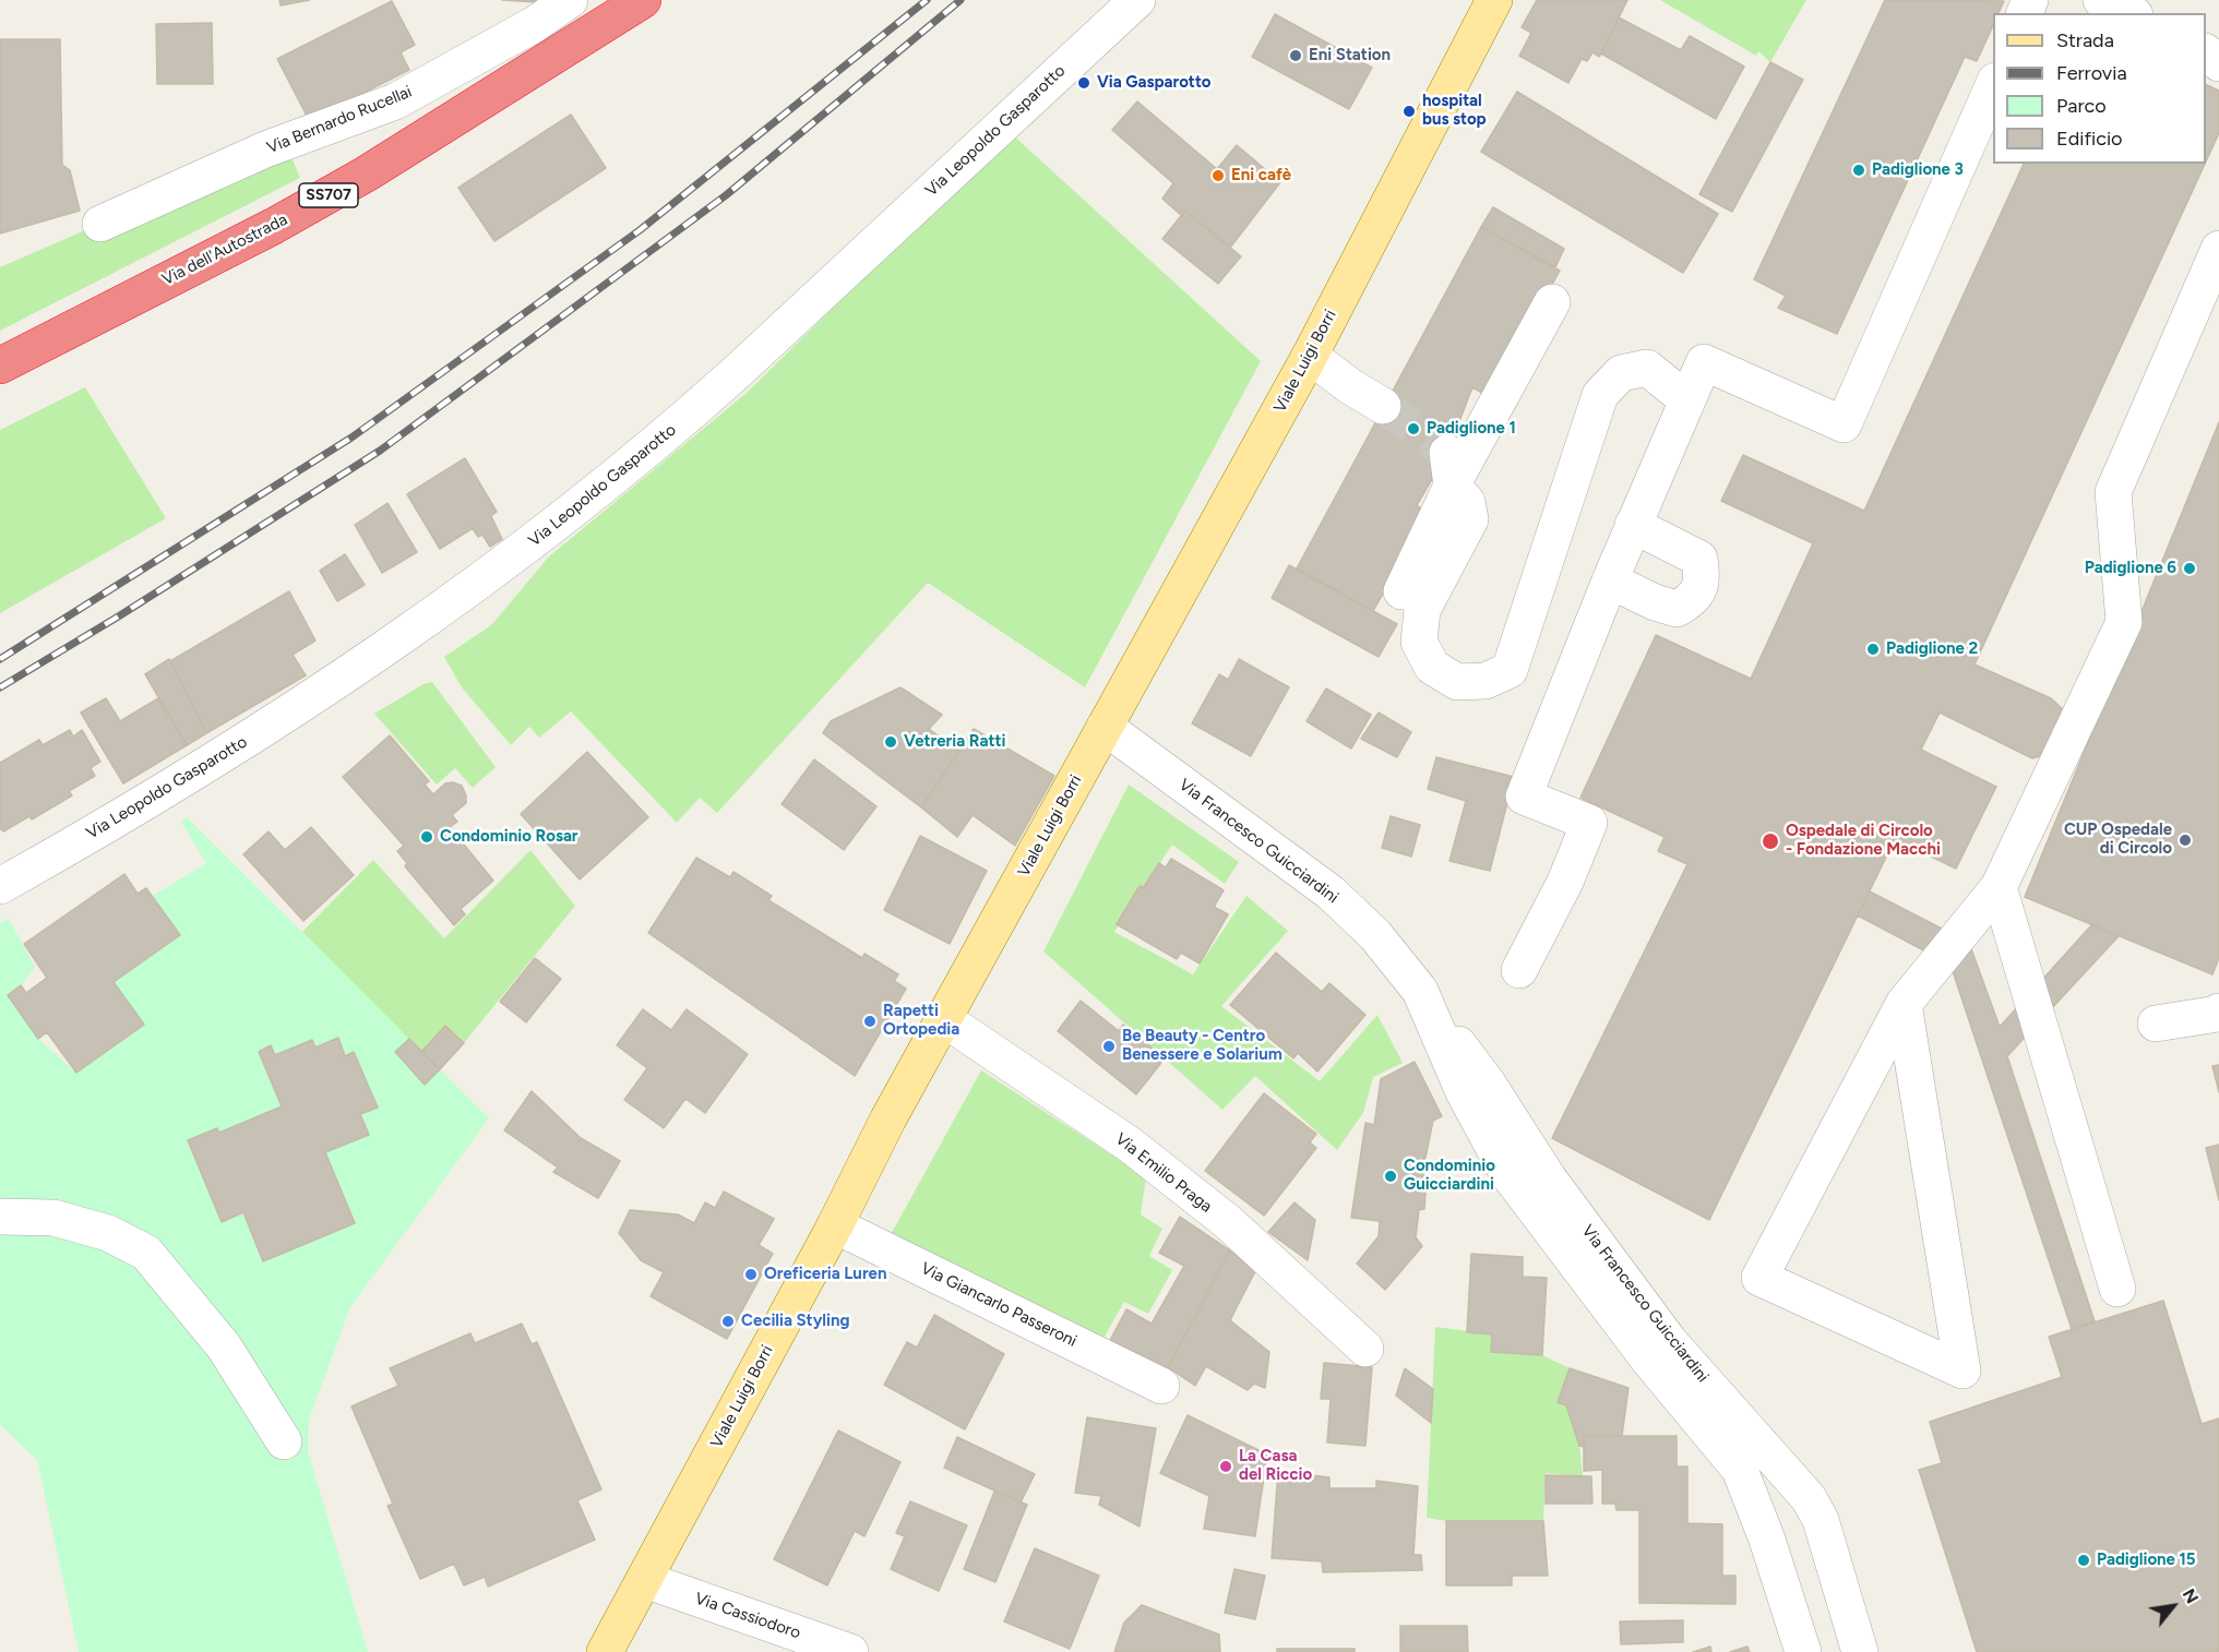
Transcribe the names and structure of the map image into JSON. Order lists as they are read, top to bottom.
{
  "streets": {
    "highway": ["SS707", "Via dell'Autostrada"],
    "main road": ["Viale Luigi Borri"],
    "street": [
      "Via Bernardo Rucellai",
      "Via Leopoldo Gasparotto",
      "Via Francesco Guicciardini",
      "Via Emilio Praga",
      "Via Giancarlo Passeroni",
      "Via Cassiodoro"
    ]
  },
  "crossings": [
    ["Viale Luigi Borri", "Via Francesco Guicciardini"],
    ["Viale Luigi Borri", "Via Emilio Praga"],
    ["Viale Luigi Borri", "Via Giancarlo Passeroni"],
    ["Viale Luigi Borri", "Via Cassiodoro"]
  ],
  "places": [
    "Eni Station",
    "Via Gasparotto",
    "hospital bus stop",
    "Padiglione 3",
    "Eni cafè",
    "Padiglione 1",
    "Padiglione 6",
    "Padiglione 2",
    "Vetreria Ratti",
    "Condominio Rosar",
    "CUP Ospedale di Circolo",
    "Ospedale di Circolo - Fondazione Macchi",
    "Rapetti Ortopedia",
    "Be Beauty - Centro Benessere e Solarium",
    "Condominio Guicciardini",
    "Oreficeria Luren",
    "Cecilia Styling",
    "La Casa del Riccio",
    "Padiglione 15"
  ],
  "legend": [
    "Strada",
    "Ferrovia",
    "Parco",
    "Edificio"
  ],
  "north": "top right"
}
